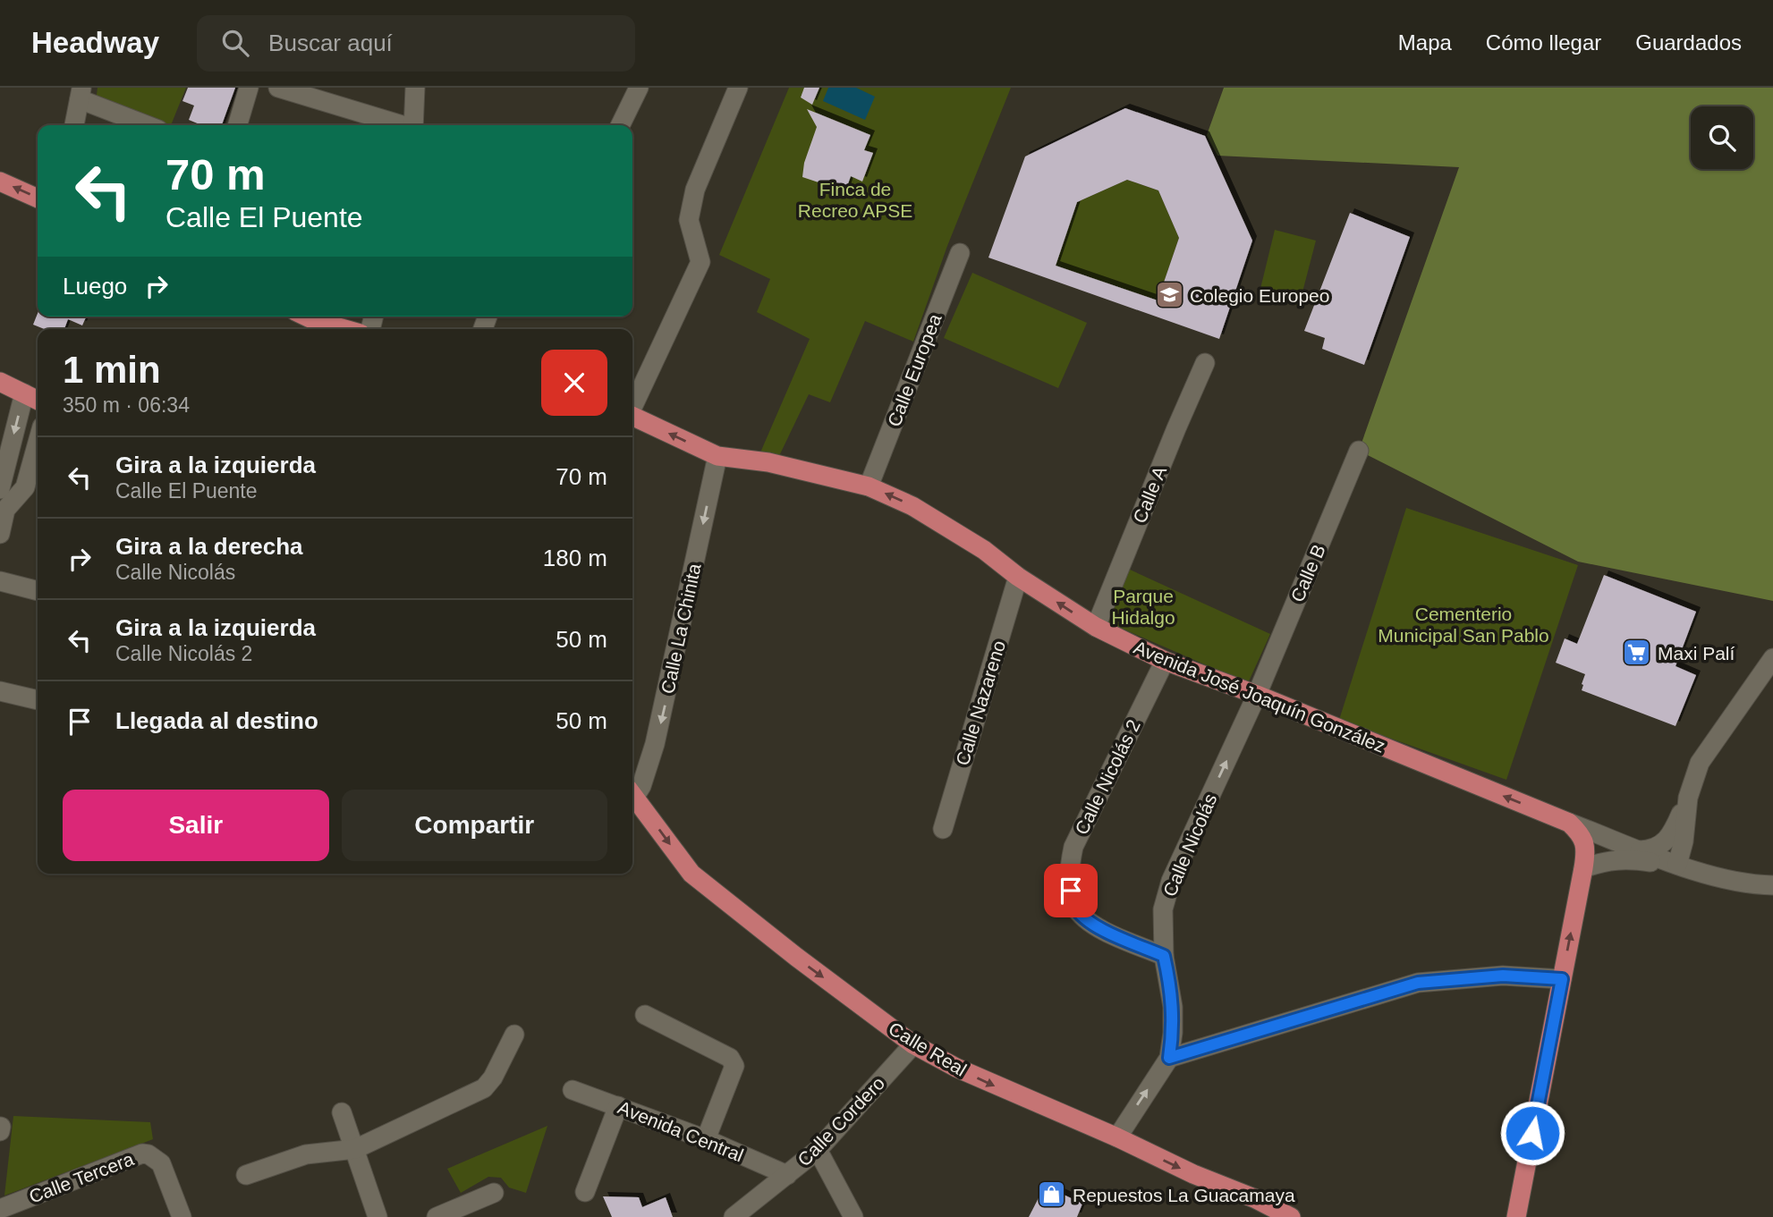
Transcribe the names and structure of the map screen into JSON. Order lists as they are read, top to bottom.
{
  "streets": {
    "main road": ["Avenida José Joaquín González", "Calle Real"],
    "street": [
      "Calle Europea",
      "Calle A",
      "Calle B",
      "Calle La Chinita",
      "Calle Nazareno",
      "Calle Nicolás 2",
      "Calle Nicolás",
      "Calle Cordero",
      "Avenida Central",
      "Calle Tercera"
    ]
  },
  "crossings": [
    ["Calle Europea", "Avenida José Joaquín González"],
    ["Calle A", "Avenida José Joaquín González"],
    ["Calle B", "Avenida José Joaquín González"],
    ["Calle B", "Calle Nicolás"],
    ["Calle La Chinita", "Avenida José Joaquín González"],
    ["Avenida José Joaquín González", "Calle Nazareno"],
    ["Avenida José Joaquín González", "Calle Nicolás 2"],
    ["Avenida José Joaquín González", "Calle Nicolás"],
    ["Calle Nicolás 2", "Calle Nicolás"],
    ["Calle Nicolás", "Calle Real"],
    ["Calle Real", "Calle Cordero"],
    ["Calle Cordero", "Avenida Central"]
  ],
  "one_way": [
    "Calle La Chinita",
    "Avenida José Joaquín González",
    "Calle Nicolás",
    "Calle Real"
  ],
  "parks": ["Finca de Recreo APSE", "Parque Hidalgo", "Cementerio Municipal San Pablo"],
  "places": {
    "school or university": ["Colegio Europeo"],
    "supermarket": ["Maxi Palí"],
    "shop": ["Repuestos La Guacamaya"]
  },
  "page": {
    "header": "Headway",
    "search": "Buscar aquí",
    "nav": ["Mapa", "Cómo llegar", "Guardados"],
    "turn": ["70 m", "Calle El Puente"],
    "then": "Luego",
    "heading": ["1 min", "350 m · 06:34"],
    "list": [
      {
        "name": "Gira a la izquierda",
        "note": "Calle El Puente",
        "value": "70 m"
      },
      {
        "name": "Gira a la derecha",
        "note": "Calle Nicolás",
        "value": "180 m"
      },
      {
        "name": "Gira a la izquierda",
        "note": "Calle Nicolás 2",
        "value": "50 m"
      },
      {
        "name": "Llegada al destino",
        "value": "50 m"
      }
    ],
    "buttons": ["Salir", "Compartir"]
  }
}
